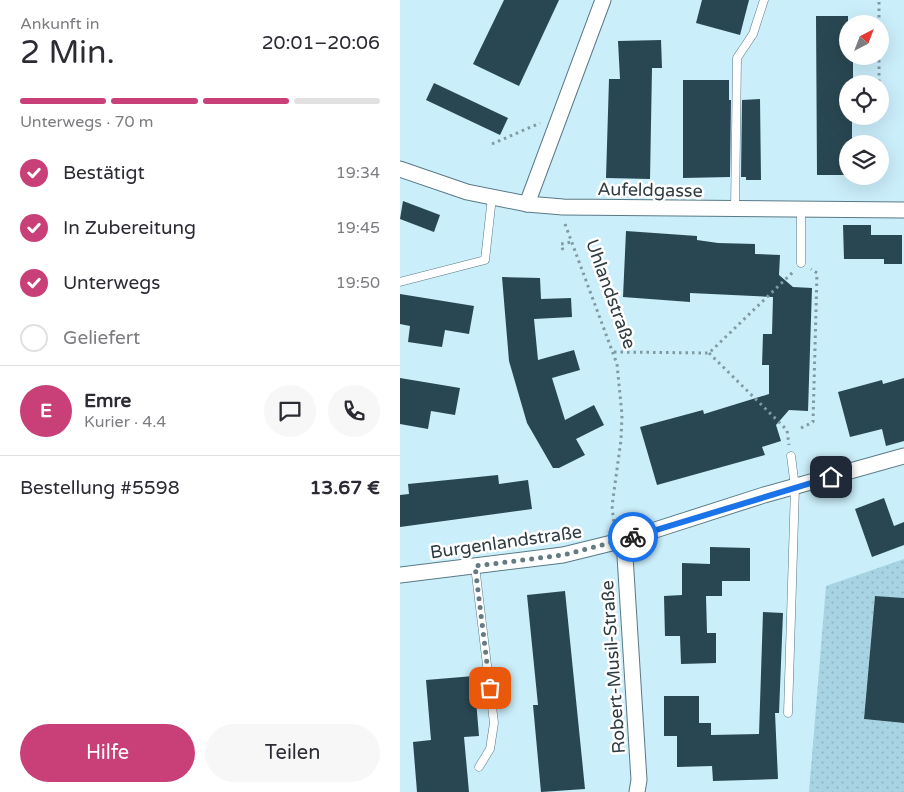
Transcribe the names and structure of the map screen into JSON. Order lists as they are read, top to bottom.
{
  "streets": {
    "street": ["Aufeldgasse", "Burgenlandstraße", "Robert-Musil-Straße"],
    "path": ["Uhlandstraße"]
  },
  "crossings": [
    ["Aufeldgasse", "Uhlandstraße"],
    ["Uhlandstraße", "Burgenlandstraße"],
    ["Uhlandstraße", "Robert-Musil-Straße"],
    ["Burgenlandstraße", "Robert-Musil-Straße"]
  ],
  "north": "top right",
  "page": {
    "heading": ["2 Min.", "Ankunft in", "20:01–20:06"],
    "panel": [
      "Emre",
      "Kurier · 4.4",
      "Bestellung #5598",
      "13.67 €"
    ],
    "bar": "Unterwegs · 70 m",
    "list": [
      ["Bestätigt", "19:34"],
      ["In Zubereitung", "19:45"],
      ["Unterwegs", "19:50"],
      "Geliefert"
    ],
    "round": "E",
    "buttons": ["Hilfe", "Teilen"]
  }
}
